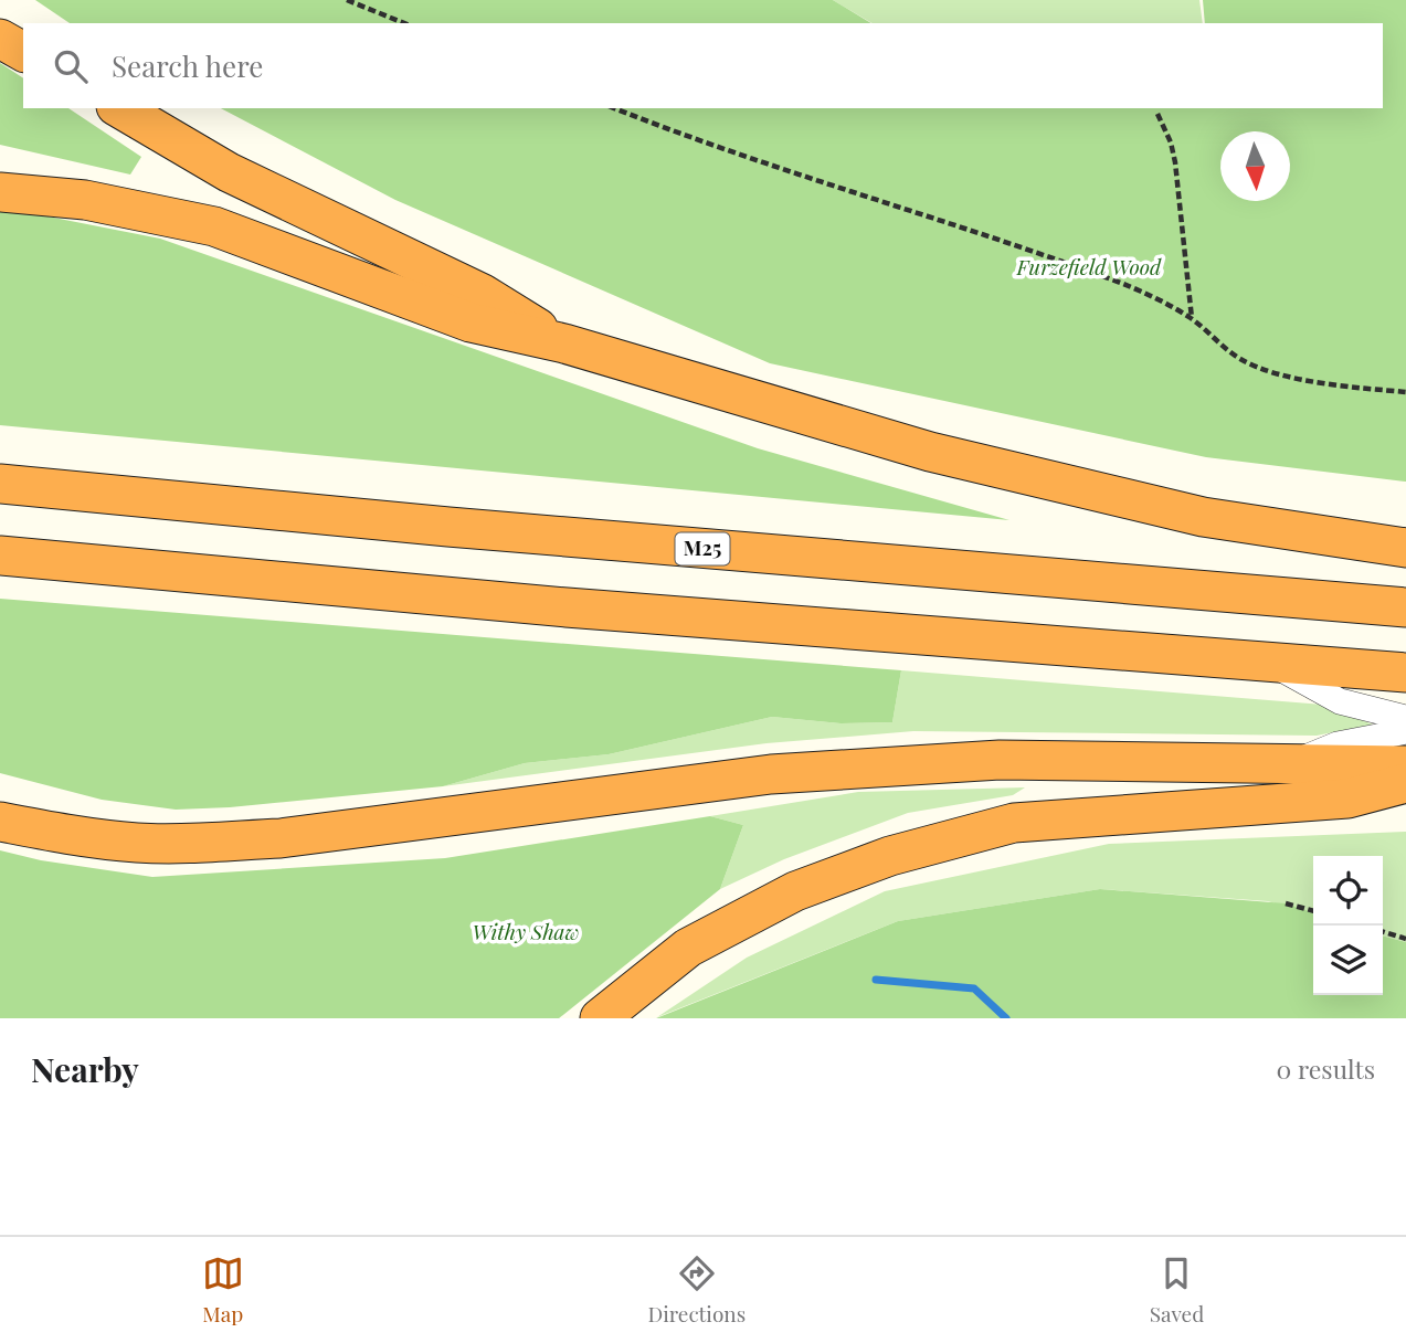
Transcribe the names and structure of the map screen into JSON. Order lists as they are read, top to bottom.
{
  "streets": {
    "highway": ["M25"]
  },
  "parks": ["Furzefield Wood", "Withy Shaw"],
  "north": "bottom",
  "page": {
    "search": "Search here",
    "heading": ["Nearby", "0 results"],
    "nav": ["Map", "Directions", "Saved"]
  }
}
